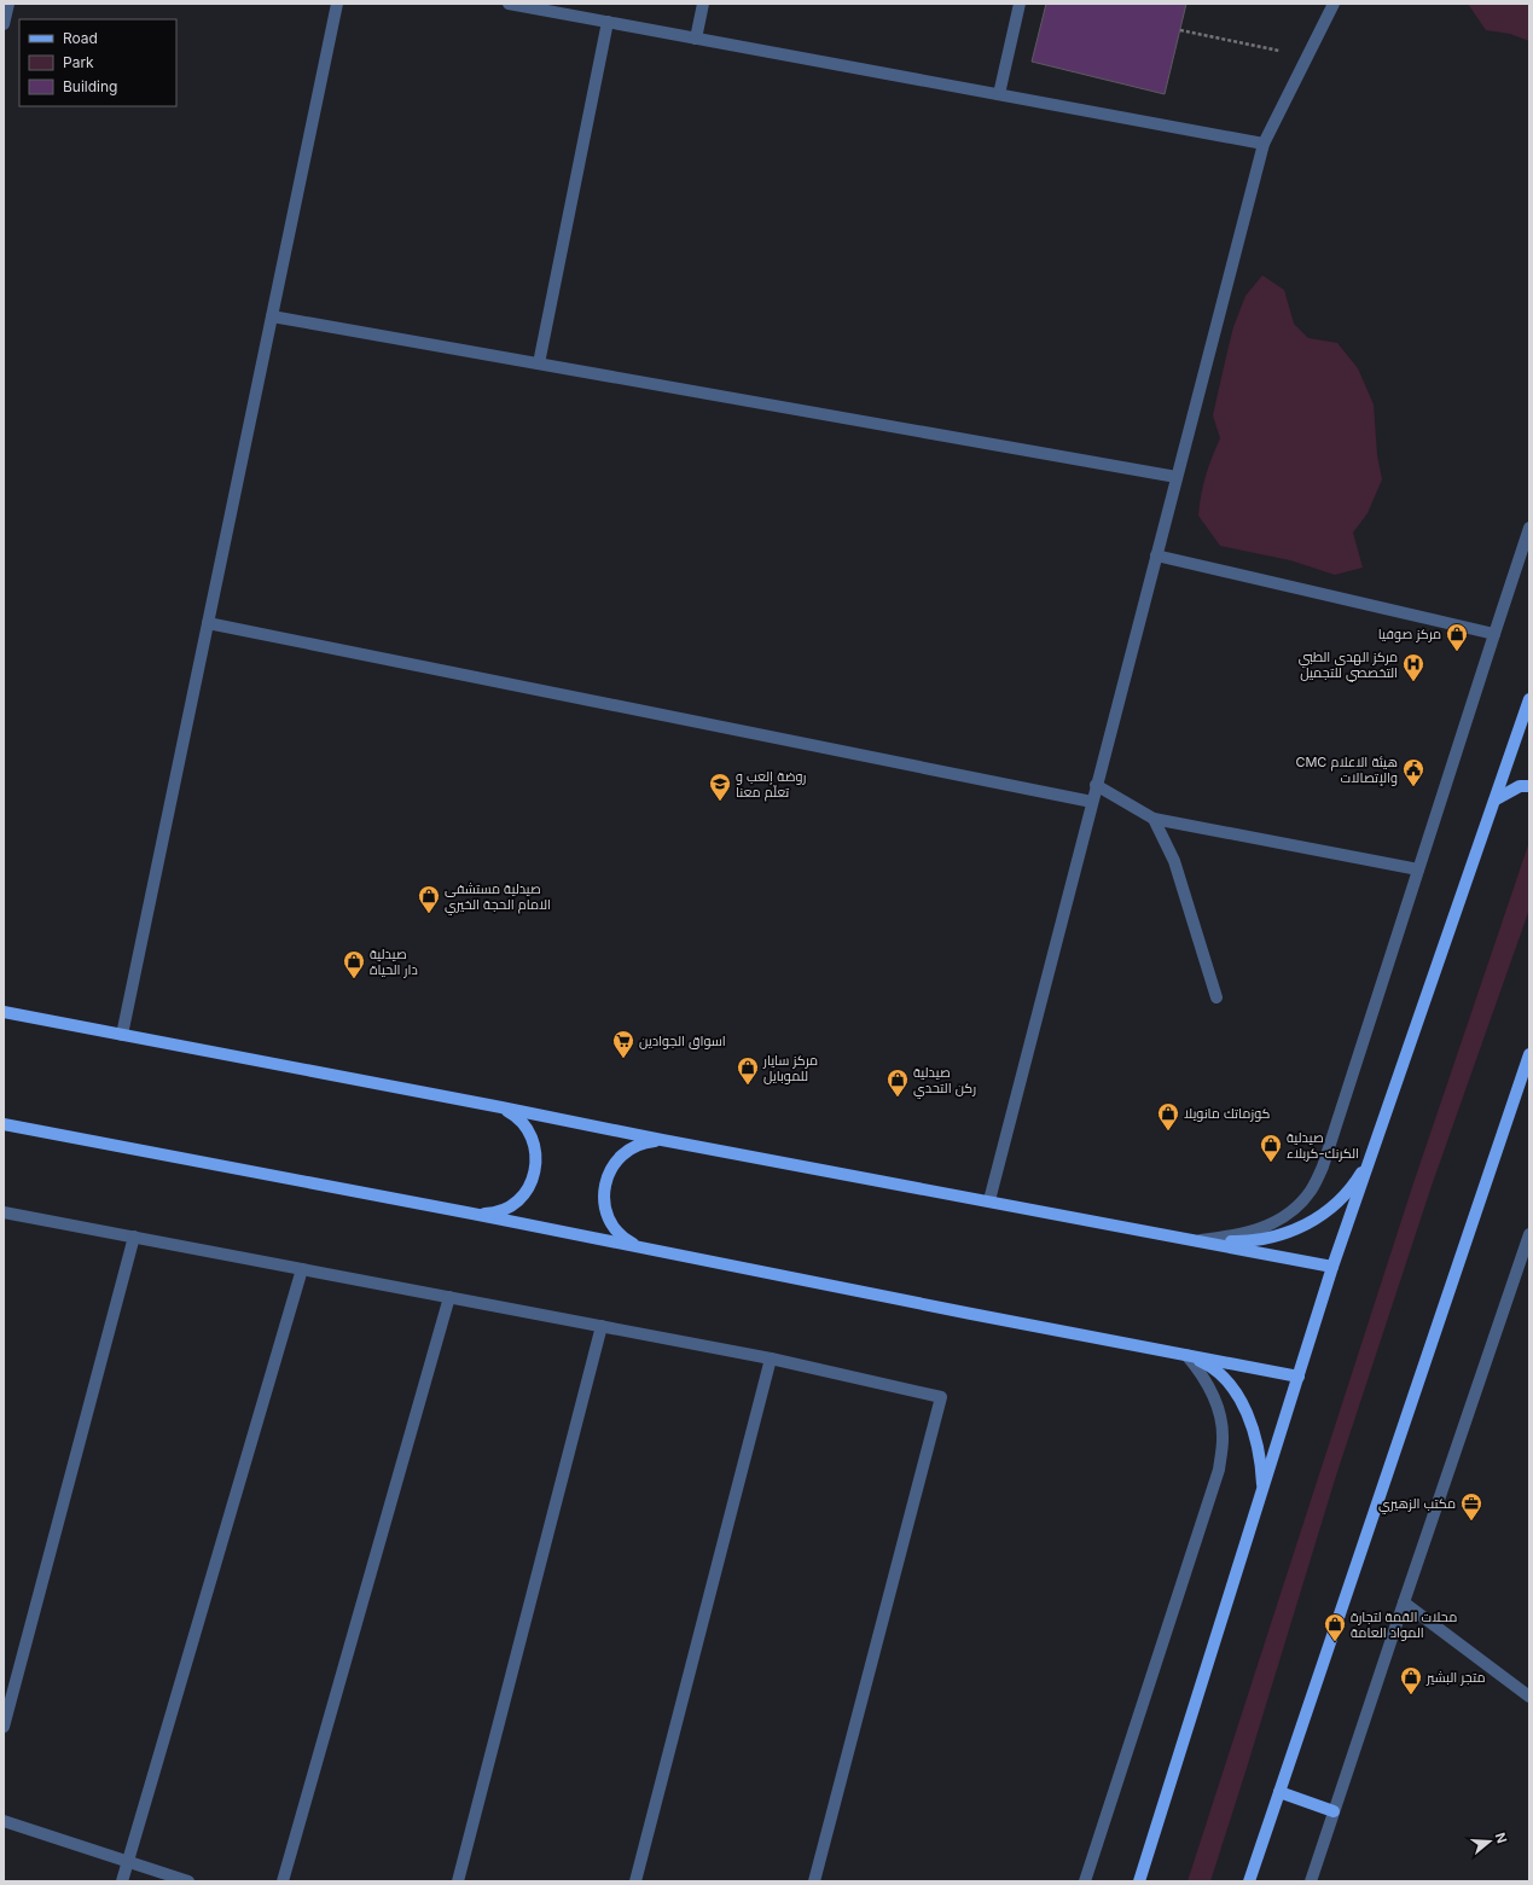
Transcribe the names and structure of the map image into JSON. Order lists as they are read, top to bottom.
{
  "places": {
    "shop": [
      "مركز صوفيا",
      "صيدلية مستشفى الامام الحجة الخيري",
      "صيدلية دار الحياة",
      "مركز سايار للموبايل",
      "صيدلية ركن التحدي",
      "كوزماتك مانويلا",
      "صيدلية الكرنك-كربلاء",
      "محلات القمة لتجارة المواد العامة",
      "متجر البشير"
    ],
    "hospital": ["مركز الهدى الطبي التخصصي للتجميل"],
    "public building": ["CMC هيئة الاعلام والإتصالات"],
    "school or university": ["روضة إلعب و تعلّم معنا"],
    "supermarket": ["اسواق الجوادين"],
    "office": ["مكتب الزهيري"]
  },
  "legend": ["Road", "Park", "Building"],
  "north": "right"
}
